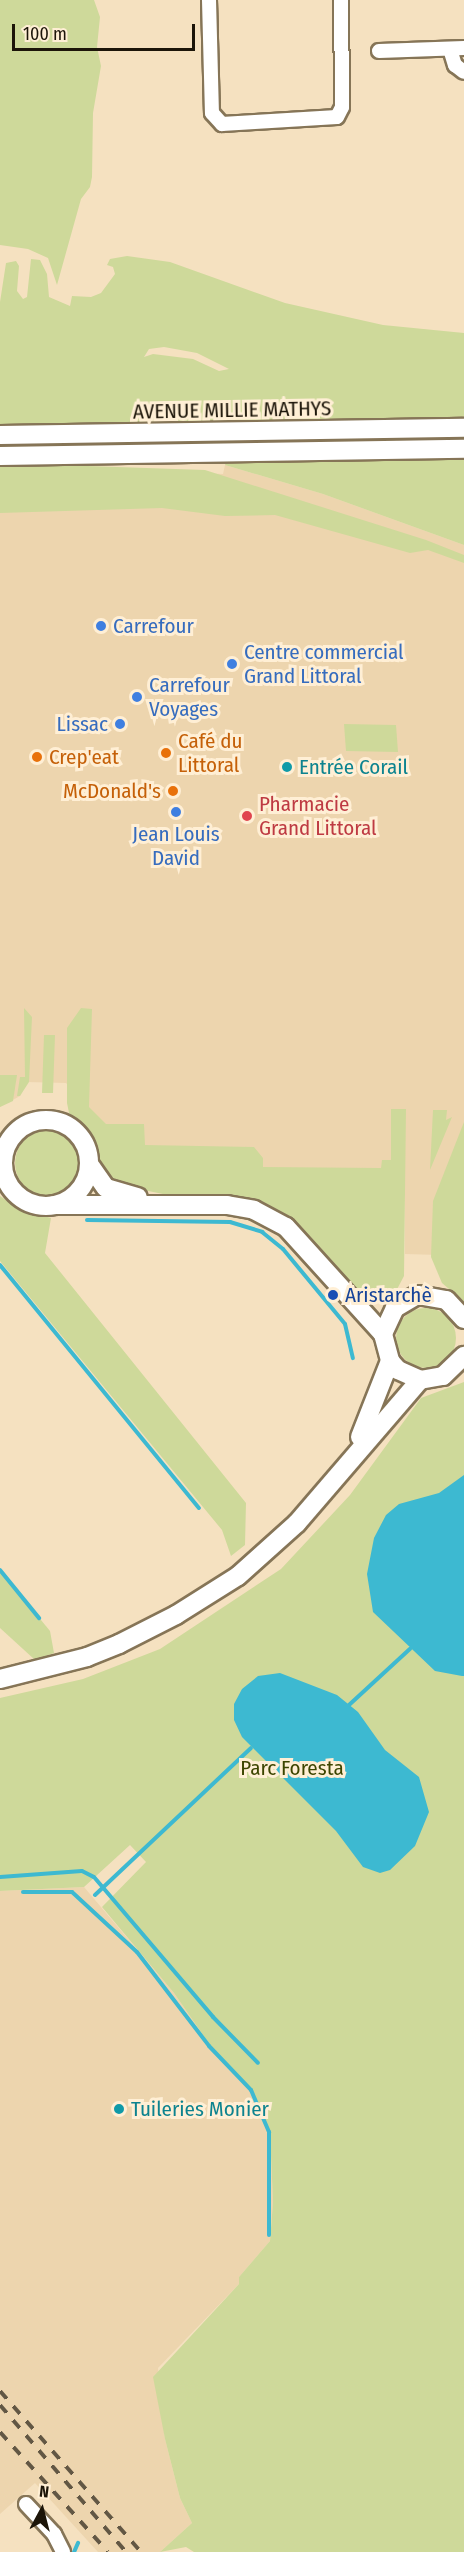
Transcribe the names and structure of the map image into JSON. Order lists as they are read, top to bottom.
{
  "streets": {
    "street": ["AVENUE MILLIE MATHYS"]
  },
  "parks": ["Parc Foresta"],
  "places": [
    "Carrefour",
    "Centre commercial Grand Littoral",
    "Carrefour Voyages",
    "Lissac",
    "Café du Littoral",
    "Crep'eat",
    "Entrée Corail",
    "McDonald's",
    "Jean Louis David",
    "Pharmacie Grand Littoral",
    "Aristarchè",
    "Tuileries Monier"
  ],
  "scale_bar": "100 m",
  "north": "top"
}
